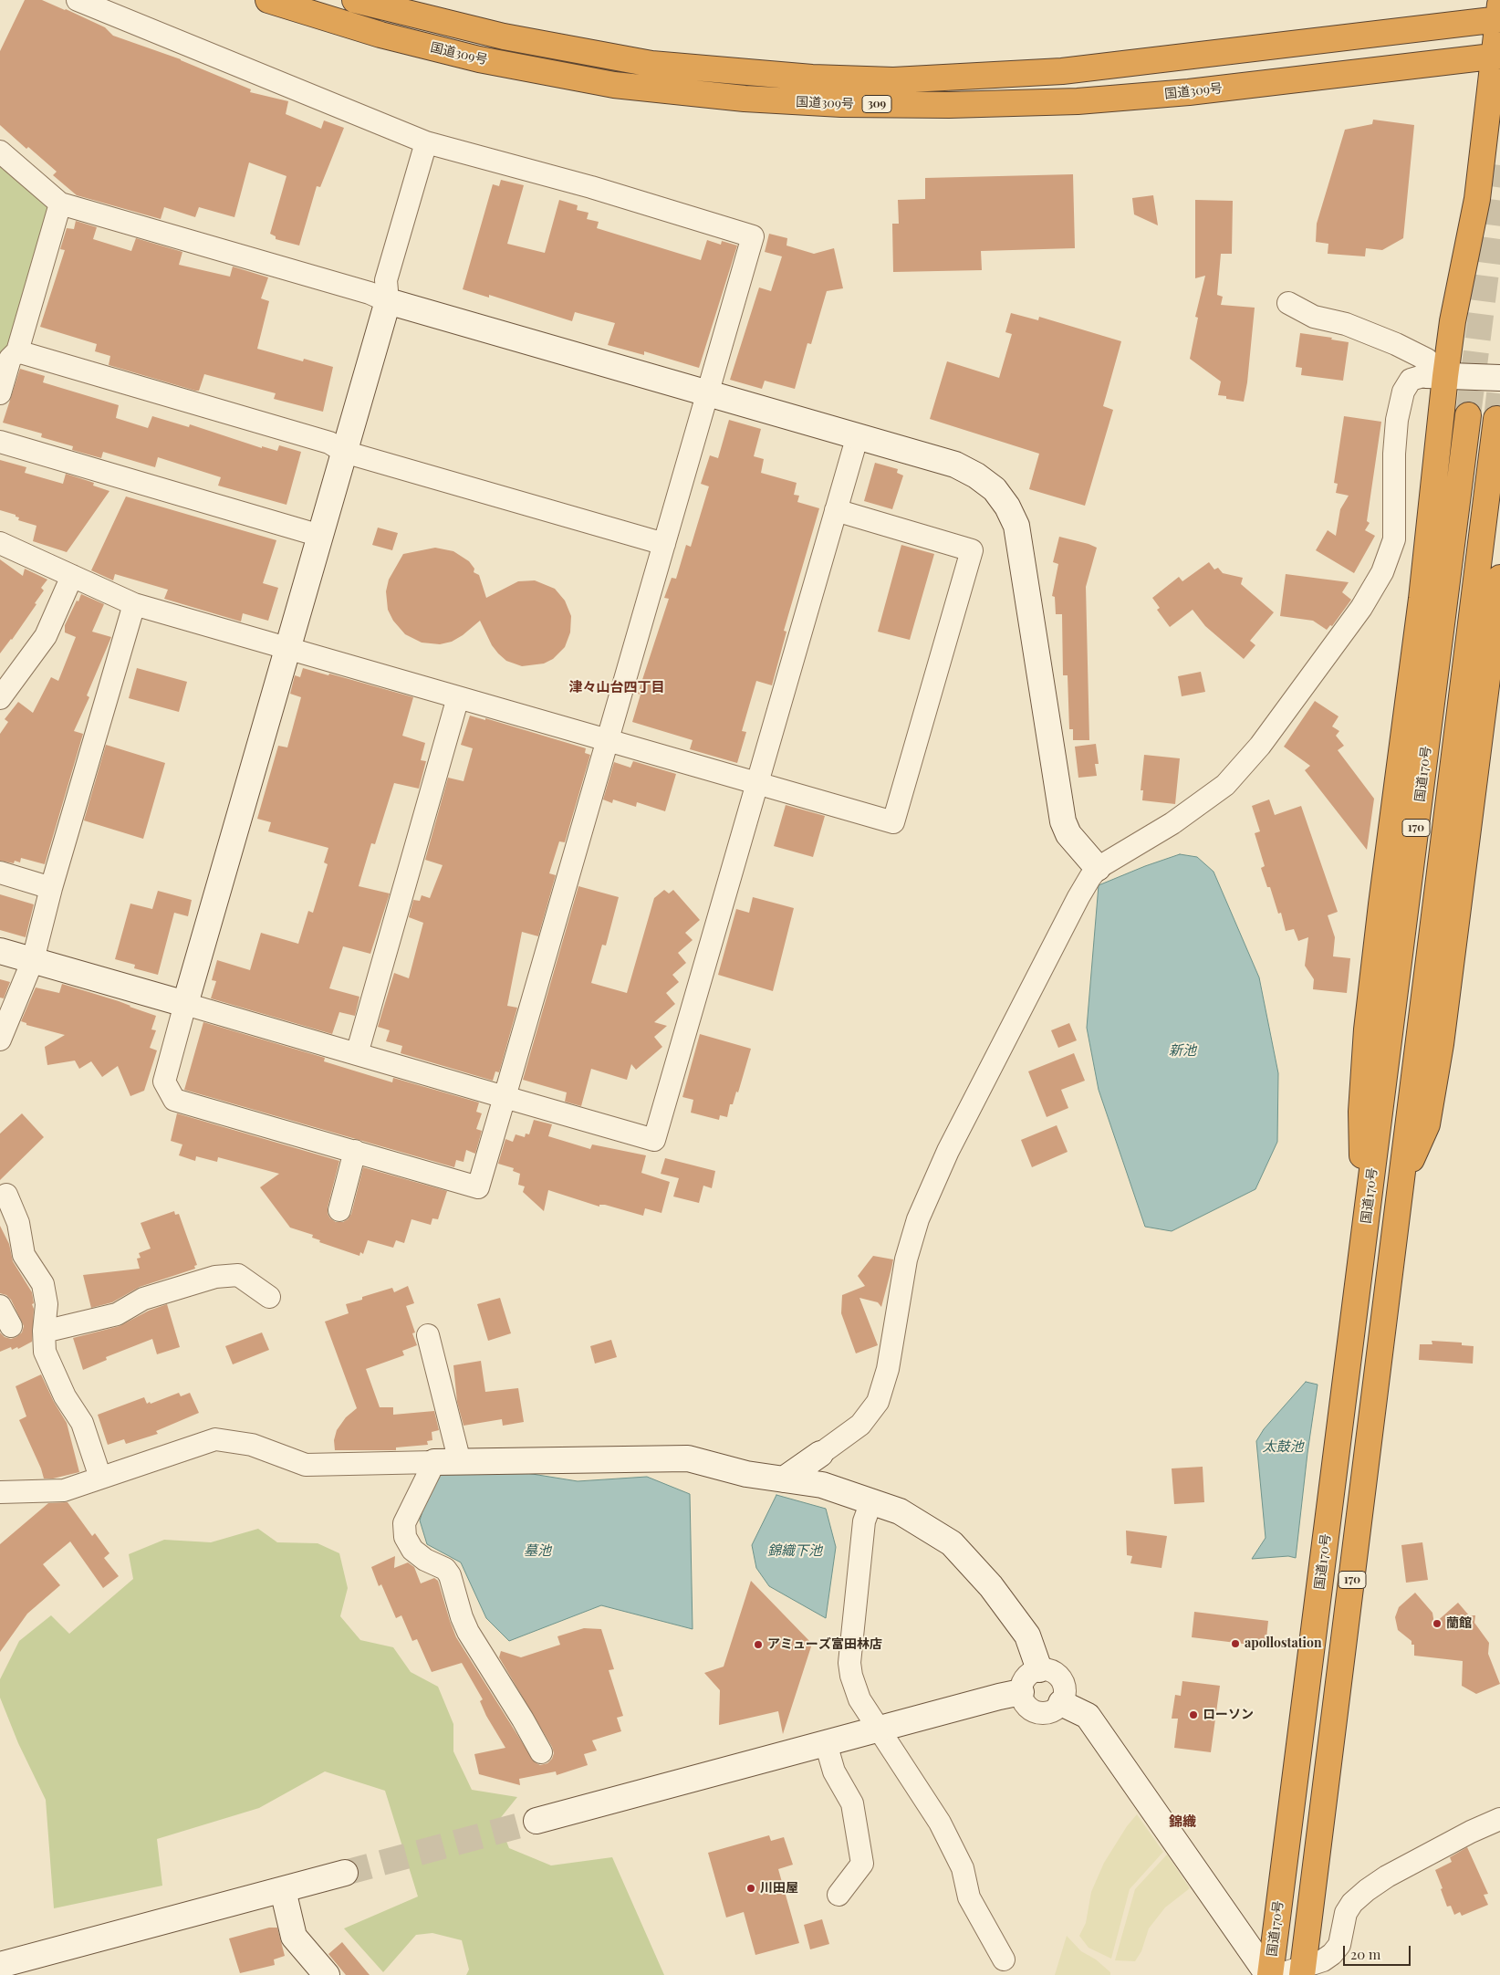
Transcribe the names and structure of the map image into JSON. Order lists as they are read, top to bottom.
{
  "streets": {
    "highway": [
      "国道309号",
      "309",
      "国道170号",
      "170"
    ]
  },
  "districts": ["津々山台四丁目", "錦織"],
  "water": [
    "新池",
    "太鼓池",
    "墓池",
    "錦織下池"
  ],
  "places": [
    "蘭館",
    "apollostation",
    "アミューズ富田林店",
    "ローソン",
    "川田屋"
  ],
  "scale_bar": "20 m"
}
